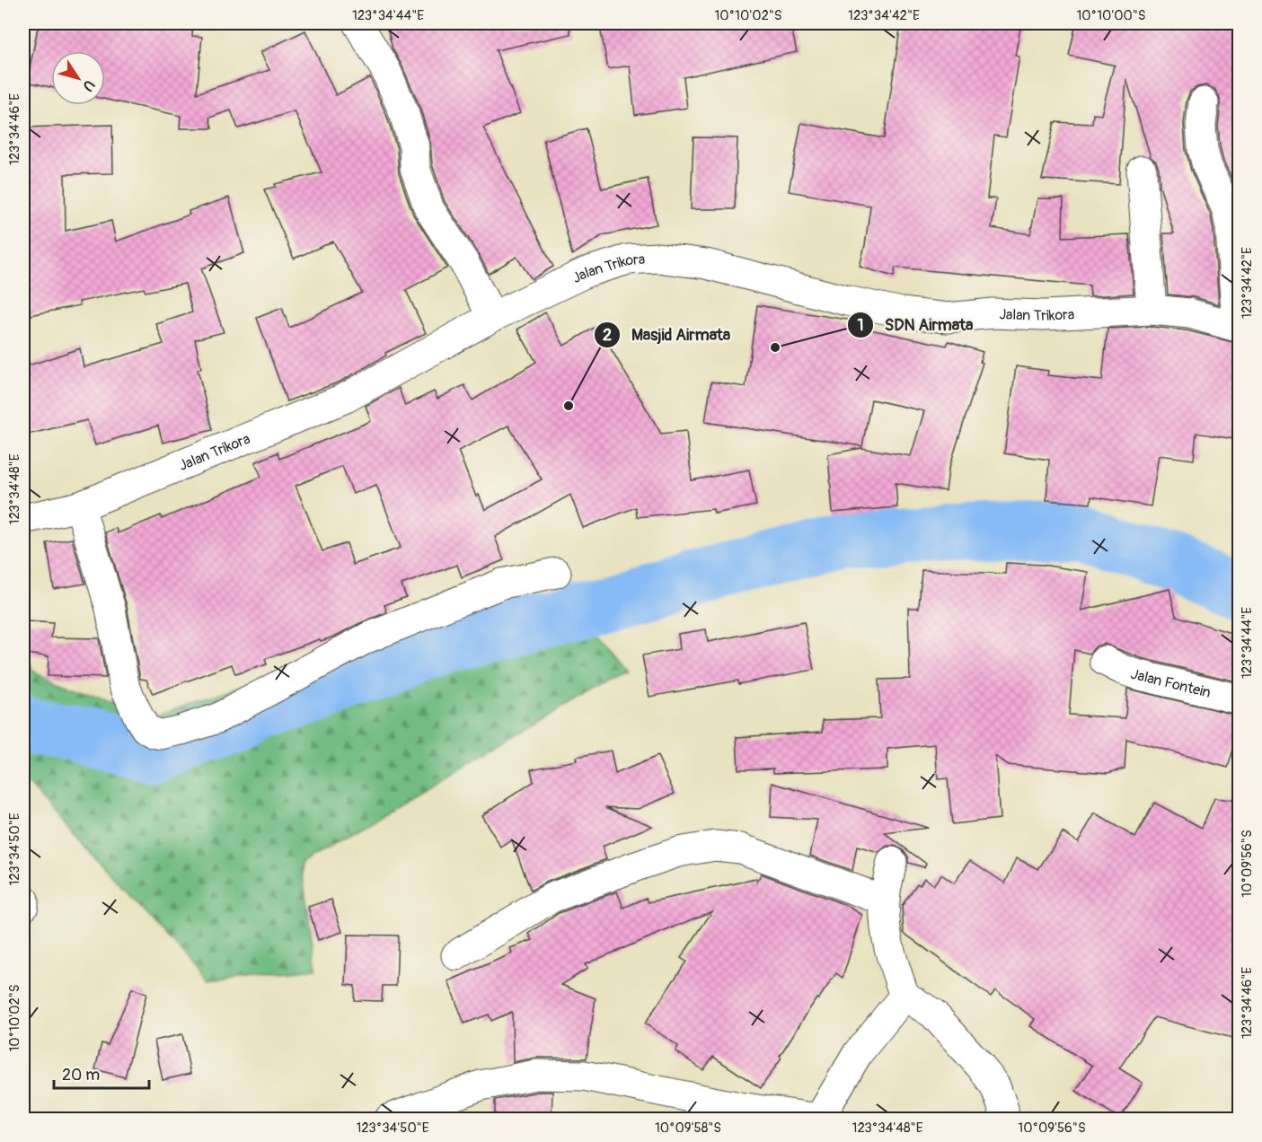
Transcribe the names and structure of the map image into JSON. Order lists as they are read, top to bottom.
{
  "streets": {
    "street": ["Jalan Trikora", "Jalan Fontein"]
  },
  "places": ["SDN Airmata", "Masjid Airmata"],
  "scale_bar": "20 m",
  "north": "bottom right",
  "coordinates": [
    "123°34'44\"E",
    "10°10'02\"S",
    "123°34'42\"E",
    "10°10'00\"S",
    "123°34'46\"E",
    "123°34'48\"E",
    "123°34'50\"E",
    "10°09'56\"S",
    "10°09'58\"S"
  ]
}
